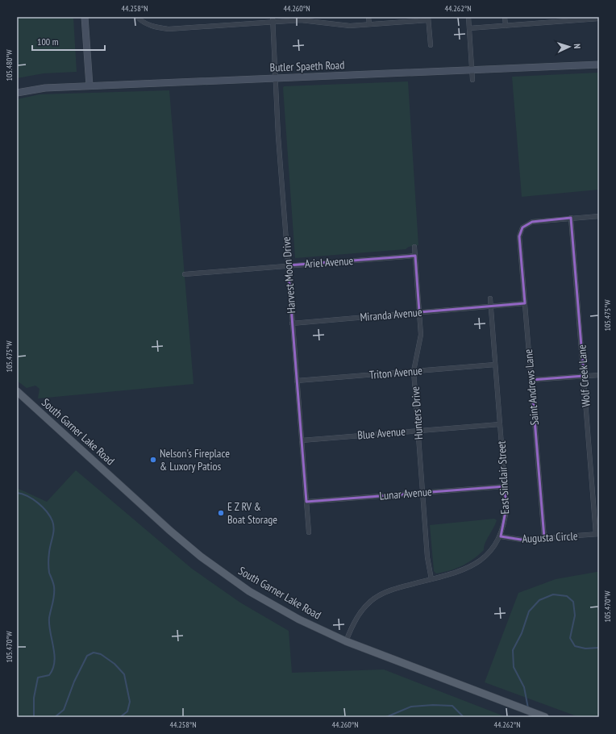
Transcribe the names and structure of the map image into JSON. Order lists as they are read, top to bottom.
{
  "streets": {
    "main road": ["Butler Spaeth Road", "South Garner Lake Road"],
    "street": [
      "Ariel Avenue",
      "Harvest Moon Drive",
      "Miranda Avenue",
      "Triton Avenue",
      "Wolf Creek Lane",
      "Saint Andrews Lane",
      "Hunters Drive",
      "Blue Avenue",
      "East Sinclair Street",
      "Lunar Avenue",
      "Augusta Circle"
    ]
  },
  "crossings": [
    ["Butler Spaeth Road", "Harvest Moon Drive"],
    ["Ariel Avenue", "Harvest Moon Drive"],
    ["Ariel Avenue", "Hunters Drive"],
    ["Harvest Moon Drive", "Miranda Avenue"],
    ["Harvest Moon Drive", "Triton Avenue"],
    ["Harvest Moon Drive", "Blue Avenue"],
    ["Harvest Moon Drive", "Lunar Avenue"],
    ["Miranda Avenue", "Saint Andrews Lane"],
    ["Miranda Avenue", "Hunters Drive"],
    ["Miranda Avenue", "East Sinclair Street"],
    ["Triton Avenue", "Hunters Drive"],
    ["Triton Avenue", "East Sinclair Street"],
    ["Wolf Creek Lane", "Saint Andrews Lane"],
    ["Wolf Creek Lane", "Augusta Circle"],
    ["Saint Andrews Lane", "Augusta Circle"],
    ["Hunters Drive", "Blue Avenue"],
    ["Hunters Drive", "East Sinclair Street"],
    ["Hunters Drive", "Lunar Avenue"],
    ["South Garner Lake Road", "East Sinclair Street"],
    ["Blue Avenue", "East Sinclair Street"],
    ["East Sinclair Street", "Lunar Avenue"],
    ["East Sinclair Street", "Augusta Circle"]
  ],
  "places": ["Nelson's Fireplace & Luxory Patios", "E Z RV & Boat Storage"],
  "scale_bar": "100 m",
  "north": "right",
  "coordinates": [
    "44.258°N",
    "44.260°N",
    "44.262°N",
    "105.480°W",
    "105.475°W",
    "105.470°W"
  ]
}
